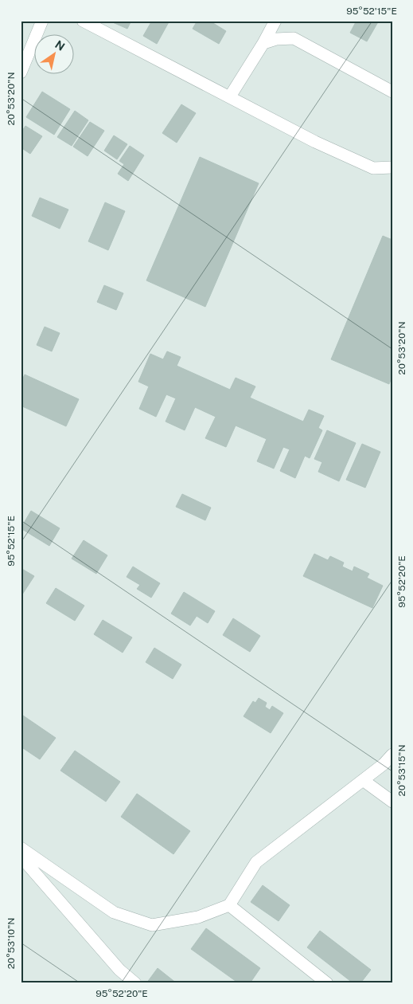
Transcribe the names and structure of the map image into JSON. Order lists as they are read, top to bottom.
{
  "north": "top right",
  "coordinates": [
    "95°52'15\"E",
    "20°53'20\"N",
    "95°52'20\"E",
    "20°53'15\"N",
    "20°53'10\"N"
  ]
}
